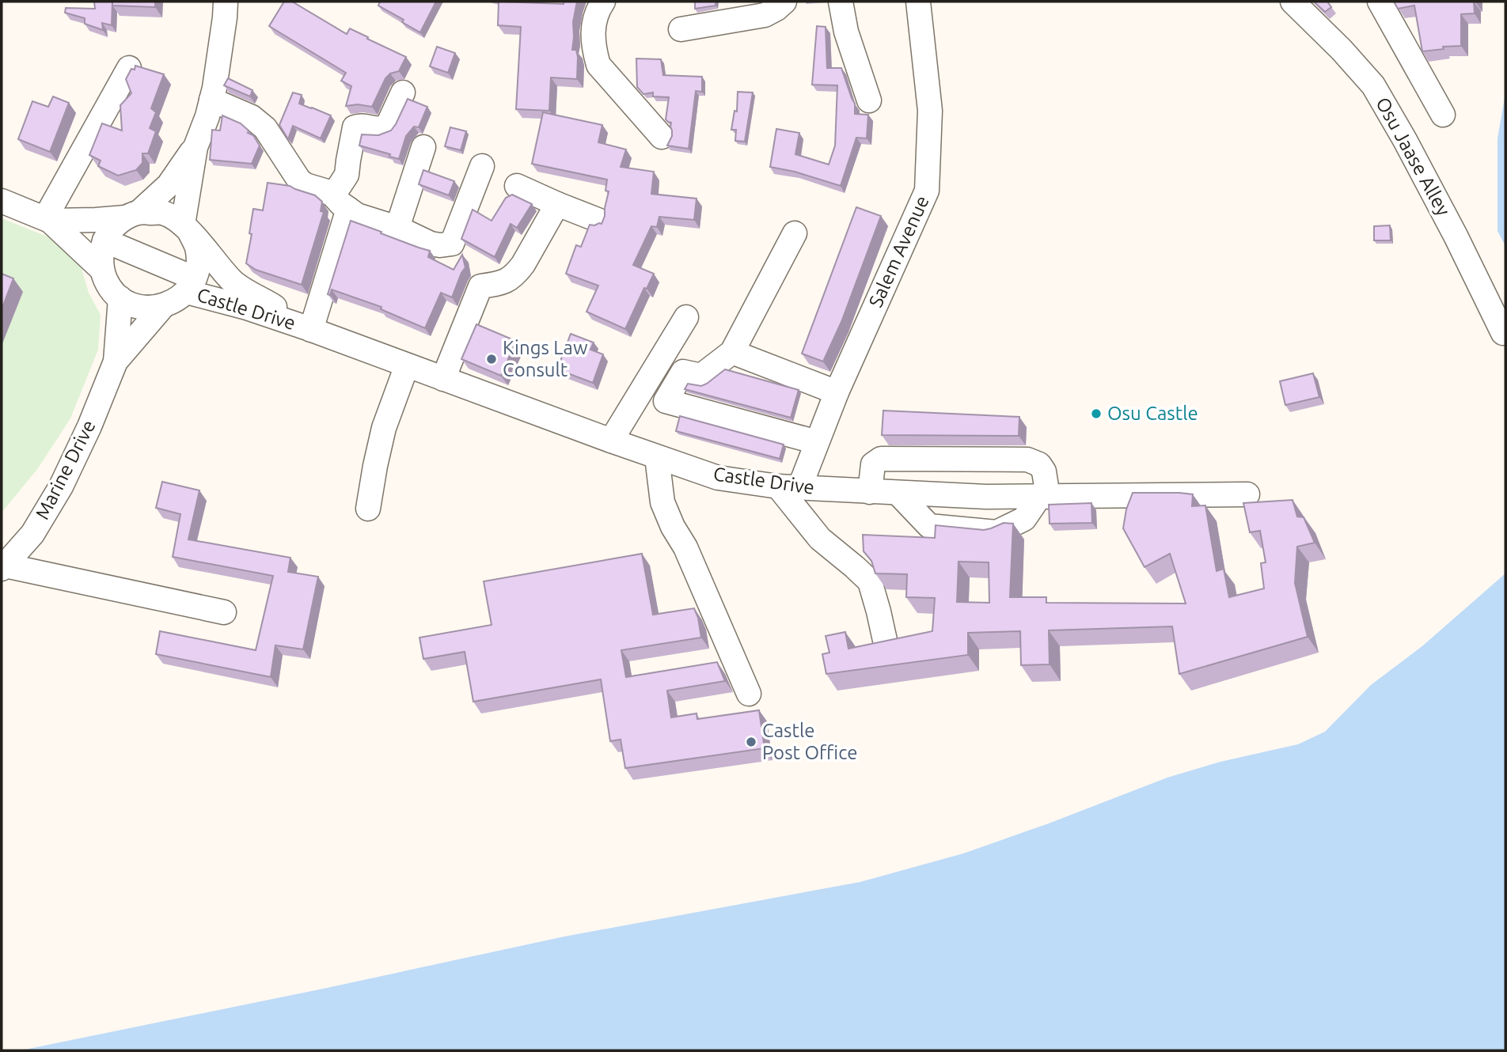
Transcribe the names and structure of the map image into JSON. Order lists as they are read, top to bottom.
{
  "streets": {
    "street": [
      "Osu Jaase Alley",
      "Salem Avenue",
      "Castle Drive",
      "Marine Drive"
    ]
  },
  "crossings": [
    ["Salem Avenue", "Castle Drive"]
  ],
  "places": ["Kings Law Consult", "Osu Castle", "Castle Post Office"]
}
